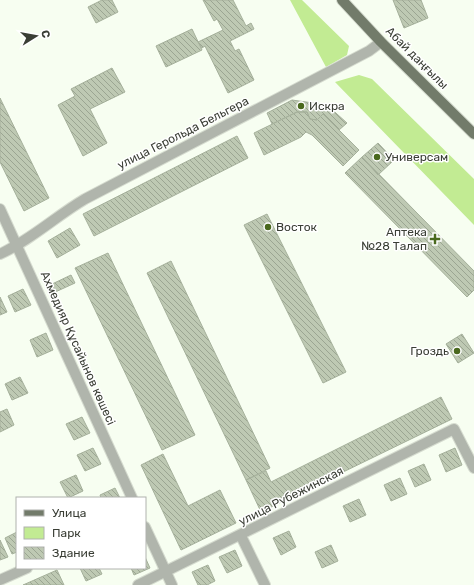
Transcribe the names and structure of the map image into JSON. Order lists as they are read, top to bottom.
{
  "streets": {
    "main road": ["Абай даңғылы"],
    "street": ["улица Герольда Бельгера", "Ахмедияр Құсайынов көшесі", "улица Рубежинская"]
  },
  "crossings": [
    ["Абай даңғылы", "улица Герольда Бельгера"],
    ["улица Герольда Бельгера", "Ахмедияр Құсайынов көшесі"]
  ],
  "places": {
    "other": [
      "Искра",
      "Универсам",
      "Восток",
      "Гроздь"
    ],
    "health": ["Аптека №28 Талап"]
  },
  "legend": ["Улица", "Парк", "Здание"],
  "north": "right"
}
